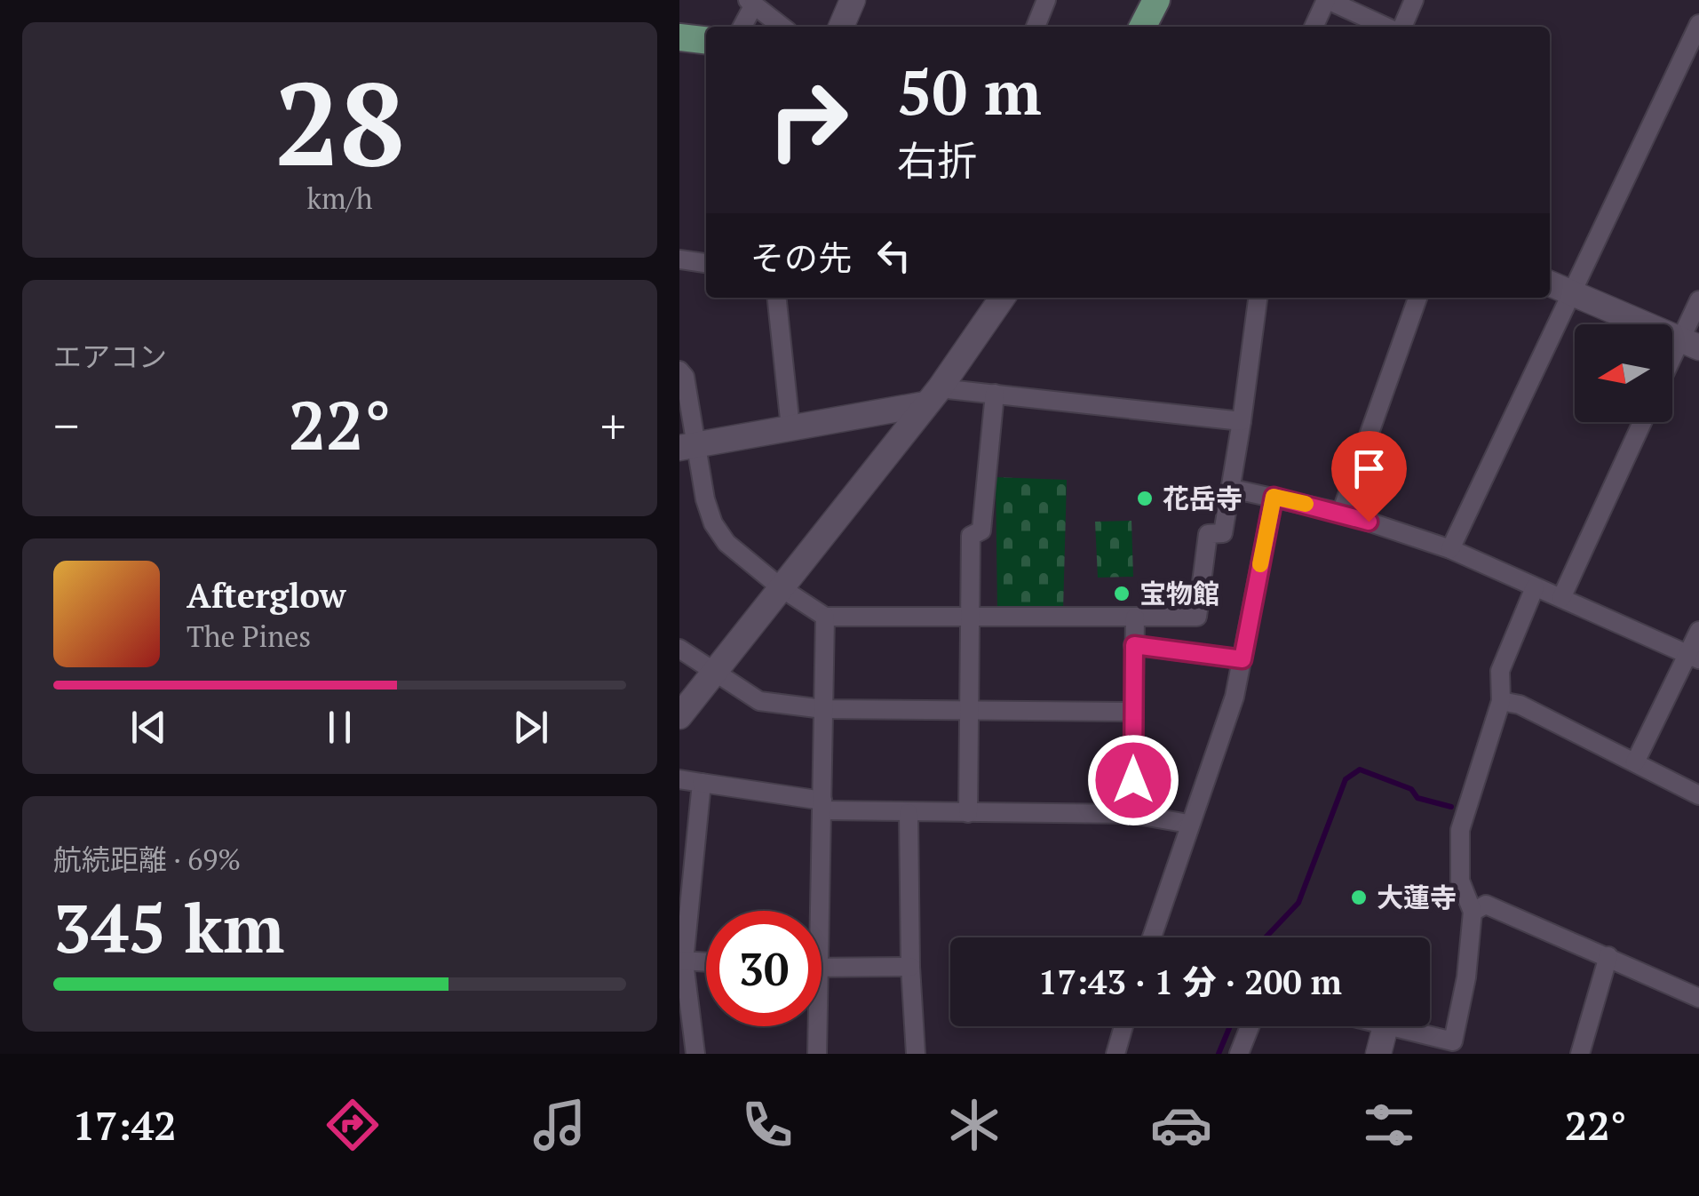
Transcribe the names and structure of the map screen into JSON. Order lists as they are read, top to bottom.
{
  "places": ["花岳寺", "宝物館", "大蓮寺"],
  "north": "left",
  "page": {
    "tile": [
      ["28", "km/h"],
      "エアコン",
      ["航続距離 · 69%", "345 km"]
    ],
    "turn": ["50 m", "右折"],
    "then": "その先",
    "heat": ["−", "22°", "+"],
    "song": ["Afterglow", "The Pines"],
    "limit": "30",
    "trip": "17:43 · 1 分 · 200 m",
    "tabs": ["17:42", "22°"]
  }
}
